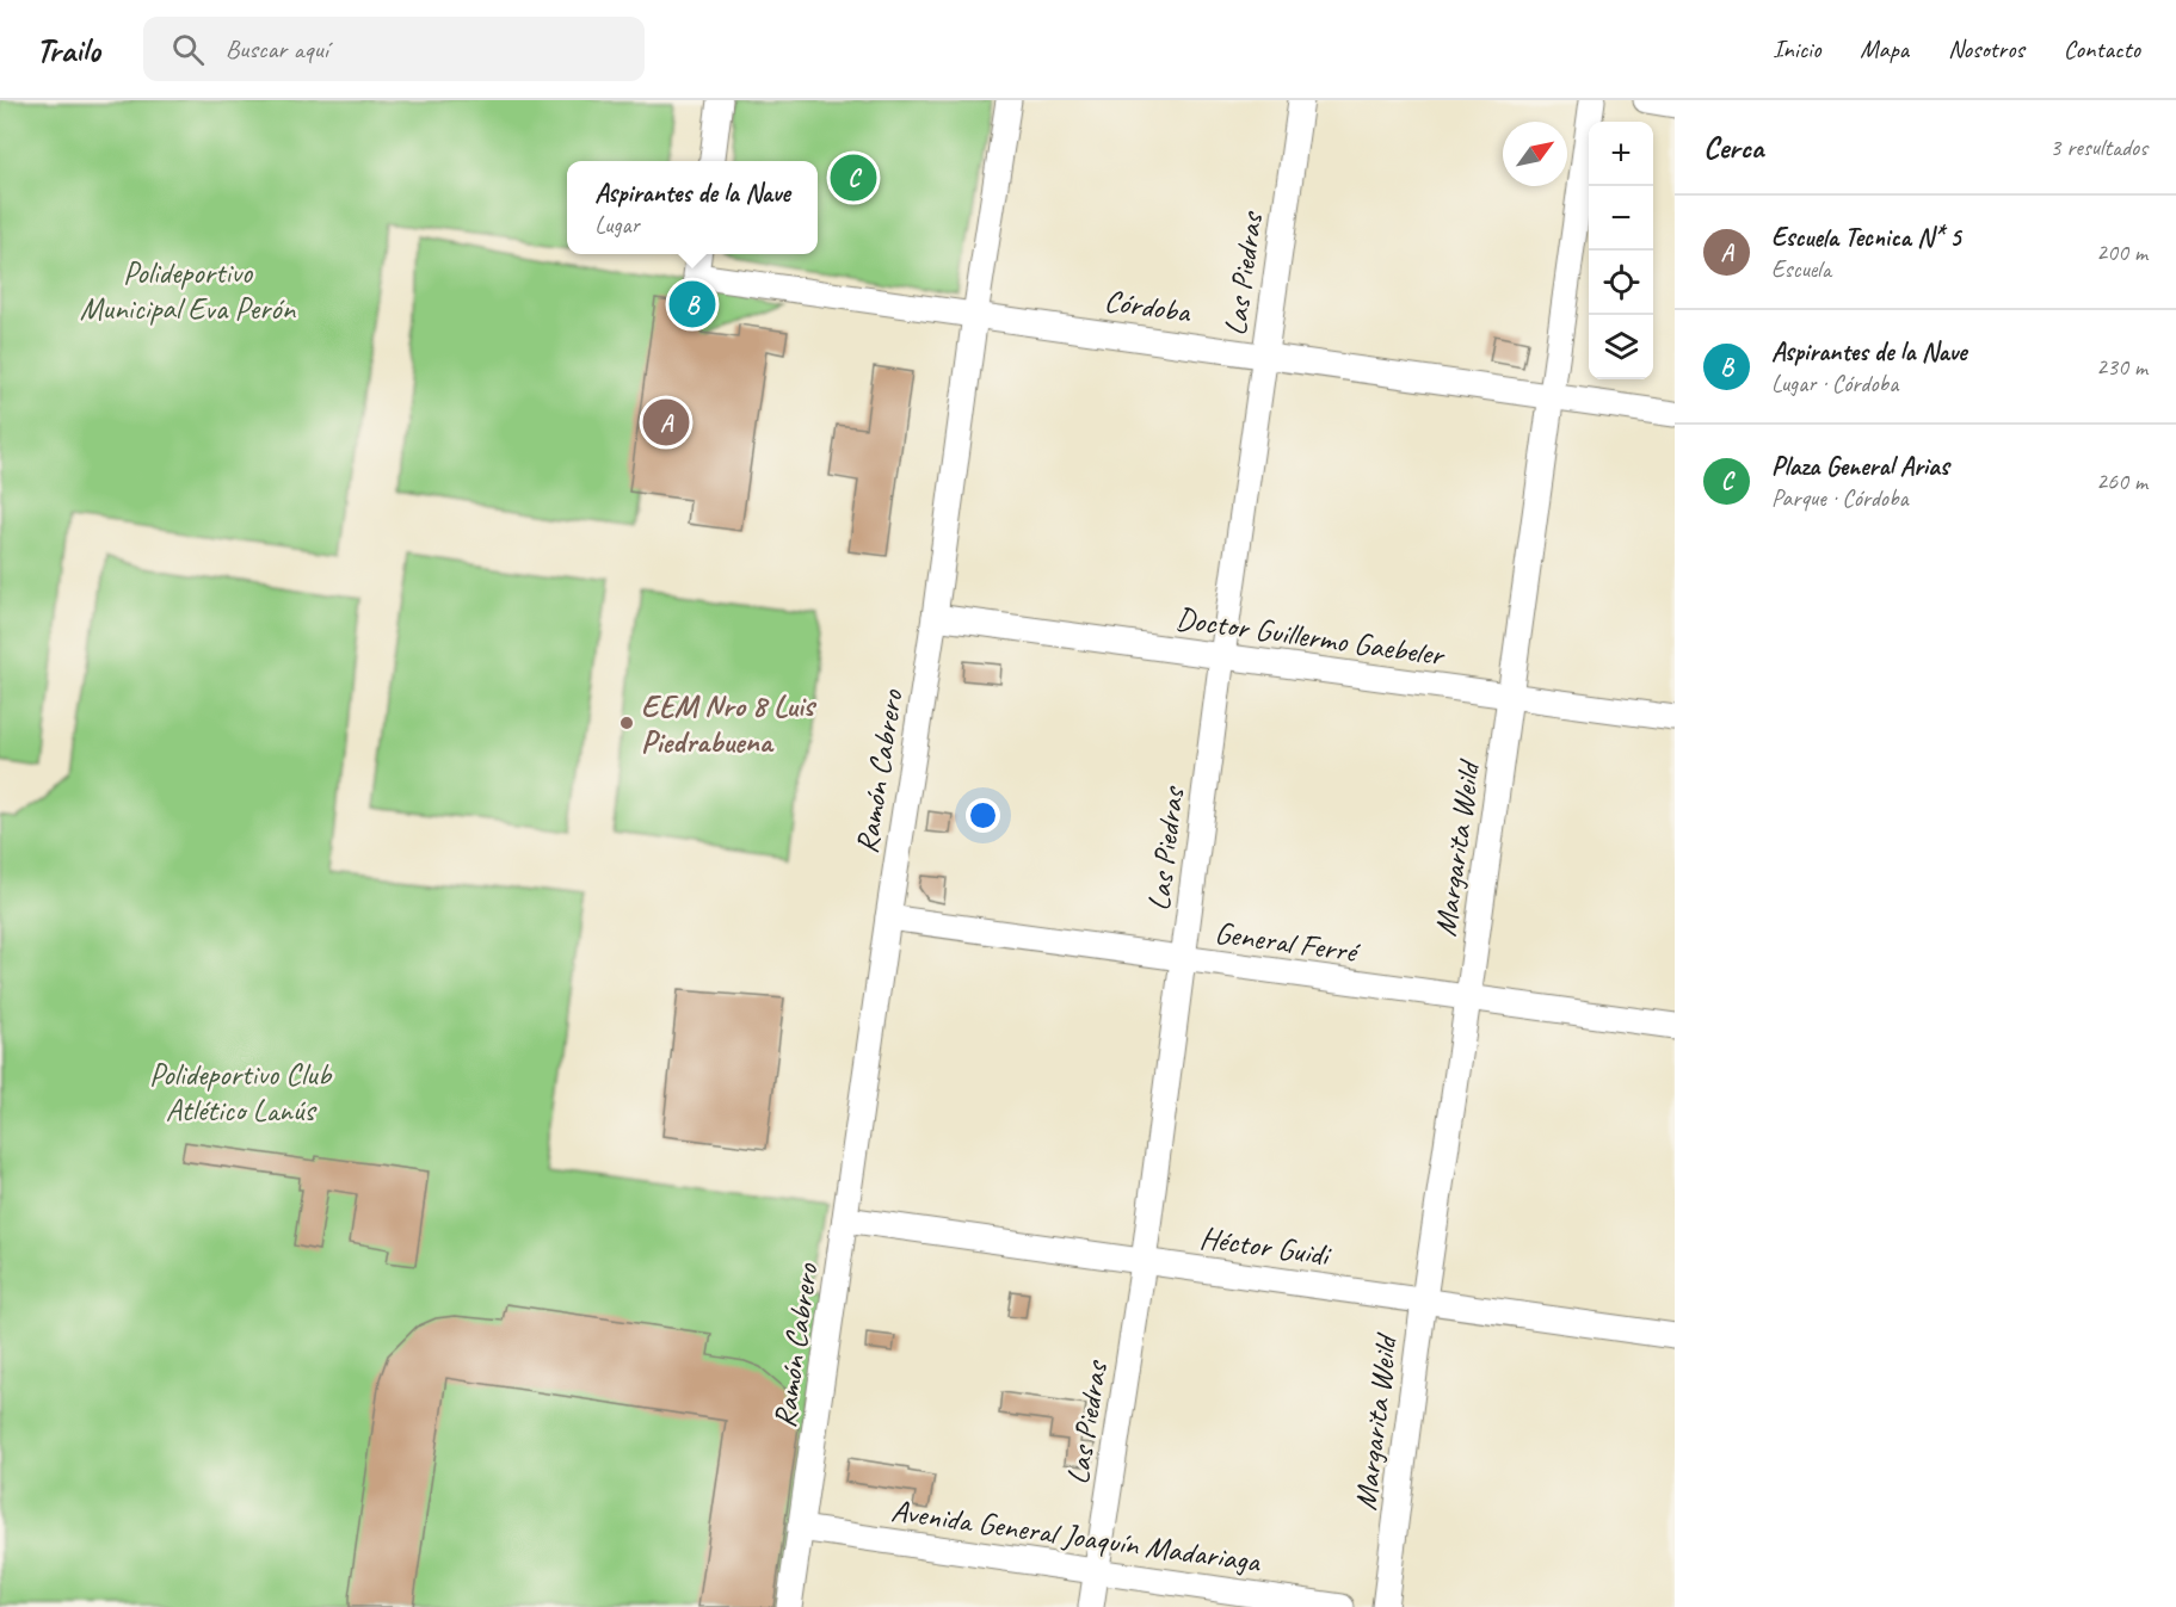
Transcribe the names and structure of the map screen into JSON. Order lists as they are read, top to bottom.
{
  "streets": {
    "street": [
      "Las Piedras",
      "Córdoba",
      "Doctor Guillermo Gaebeler",
      "Ramón Cabrero",
      "Margarita Weild",
      "General Ferré",
      "Héctor Guidi",
      "Avenida General Joaquín Madariaga"
    ]
  },
  "crossings": [
    ["Las Piedras", "Córdoba"],
    ["Las Piedras", "Doctor Guillermo Gaebeler"],
    ["Las Piedras", "General Ferré"],
    ["Las Piedras", "Héctor Guidi"],
    ["Las Piedras", "Avenida General Joaquín Madariaga"],
    ["Córdoba", "Ramón Cabrero"],
    ["Córdoba", "Margarita Weild"],
    ["Doctor Guillermo Gaebeler", "Ramón Cabrero"],
    ["Doctor Guillermo Gaebeler", "Margarita Weild"],
    ["Ramón Cabrero", "General Ferré"],
    ["Ramón Cabrero", "Héctor Guidi"],
    ["Ramón Cabrero", "Avenida General Joaquín Madariaga"],
    ["Margarita Weild", "General Ferré"],
    ["Margarita Weild", "Héctor Guidi"]
  ],
  "parks": ["Polideportivo Municipal Eva Perón", "Polideportivo Club Atlético Lanús"],
  "places": ["EEM Nro 8 Luis Piedrabuena"],
  "north": "top right",
  "page": {
    "header": "Trailo",
    "search": "Buscar aquí",
    "nav": [
      "Inicio",
      "Mapa",
      "Nosotros",
      "Contacto"
    ],
    "heading": ["Cerca", "3 resultados"],
    "map_buttons": ["+", "−"],
    "pins": ["C", "B", "A"],
    "popup": ["Aspirantes de la Nave", "Lugar"],
    "list": [
      {
        "mark": "A",
        "name": "Escuela Tecnica N* 5",
        "note": "Escuela",
        "value": "200 m"
      },
      {
        "mark": "B",
        "name": "Aspirantes de la Nave",
        "note": "Lugar · Córdoba",
        "value": "230 m"
      },
      {
        "mark": "C",
        "name": "Plaza General Arias",
        "note": "Parque · Córdoba",
        "value": "260 m"
      }
    ]
  }
}
